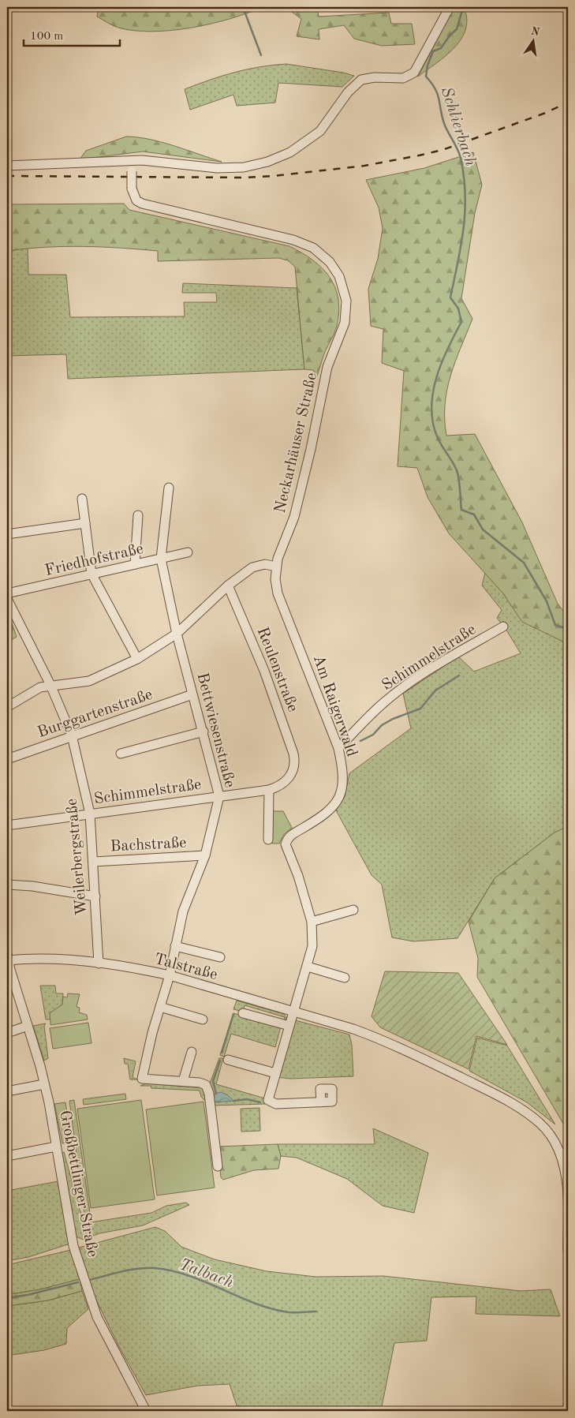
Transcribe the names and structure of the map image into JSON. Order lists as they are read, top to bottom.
{
  "streets": {
    "street": [
      "Neckarhäuser Straße",
      "Friedhofstraße",
      "Schimmelstraße",
      "Reulenstraße",
      "Am Raigerwald",
      "Burggartenstraße",
      "Bettwiesenstraße",
      "Bachstraße",
      "Weilerbergstraße",
      "Talstraße",
      "Großbettlinger Straße"
    ]
  },
  "crossings": [
    ["Neckarhäuser Straße", "Am Raigerwald"],
    ["Friedhofstraße", "Bettwiesenstraße"],
    ["Schimmelstraße", "Reulenstraße"],
    ["Schimmelstraße", "Am Raigerwald"],
    ["Schimmelstraße", "Bettwiesenstraße"],
    ["Schimmelstraße", "Weilerbergstraße"],
    ["Am Raigerwald", "Talstraße"],
    ["Burggartenstraße", "Bettwiesenstraße"],
    ["Burggartenstraße", "Weilerbergstraße"],
    ["Bettwiesenstraße", "Bachstraße"],
    ["Bettwiesenstraße", "Talstraße"],
    ["Bachstraße", "Weilerbergstraße"],
    ["Weilerbergstraße", "Talstraße"],
    ["Talstraße", "Großbettlinger Straße"]
  ],
  "water": ["Schlierbach", "Talbach"],
  "scale_bar": "100 m",
  "north": "top"
}
